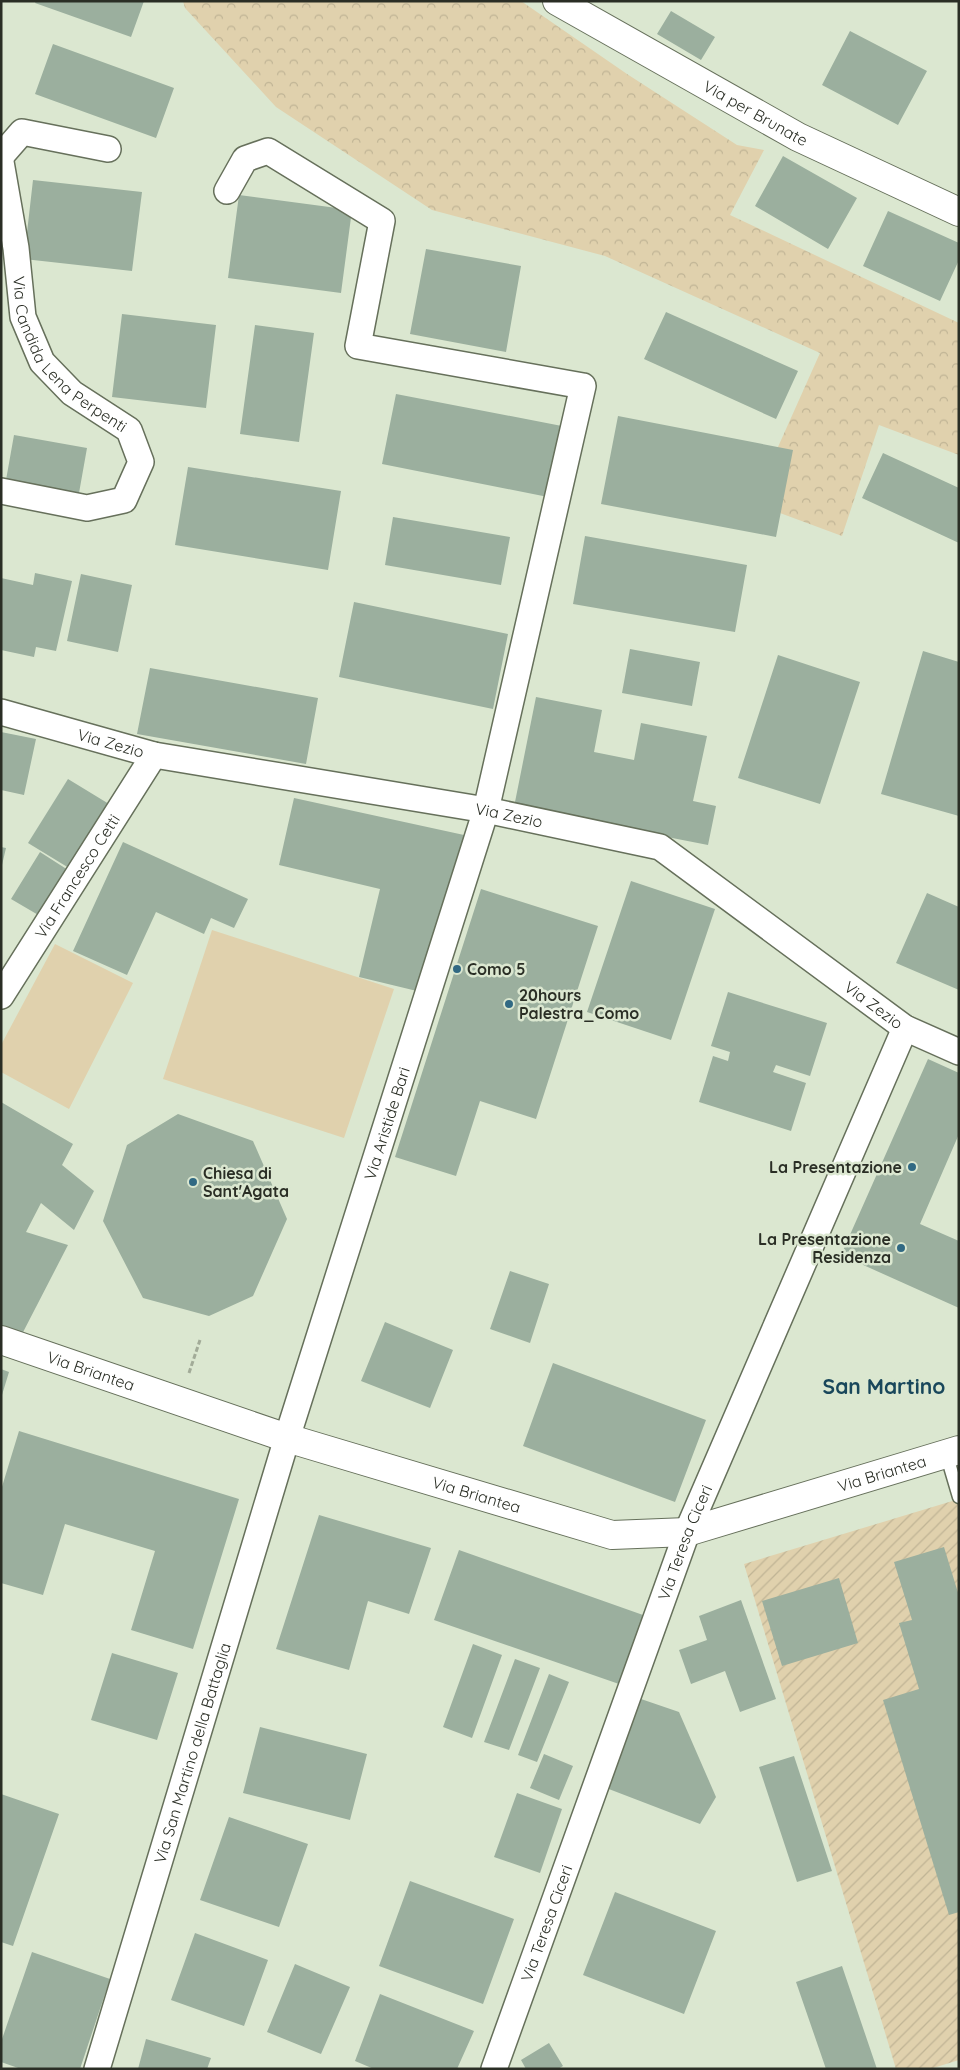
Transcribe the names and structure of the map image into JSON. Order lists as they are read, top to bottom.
{
  "streets": {
    "main road": ["Via per Brunate", "Via Briantea"],
    "street": [
      "Via Candida Lena Perpenti",
      "Via Zezio",
      "Via Francesco Cetti",
      "Via Aristide Bari",
      "Via Teresa Ciceri",
      "Via San Martino della Battaglia"
    ]
  },
  "crossings": [
    ["Via Zezio", "Via Francesco Cetti"],
    ["Via Zezio", "Via Aristide Bari"],
    ["Via Zezio", "Via Teresa Ciceri"],
    ["Via Aristide Bari", "Via Briantea"],
    ["Via Aristide Bari", "Via San Martino della Battaglia"],
    ["Via Briantea", "Via Teresa Ciceri"],
    ["Via Briantea", "Via San Martino della Battaglia"]
  ],
  "districts": ["San Martino"],
  "places": [
    "Como 5",
    "20hours Palestra_Como",
    "La Presentazione",
    "Chiesa di Sant'Agata",
    "La Presentazione Residenza"
  ]
}
